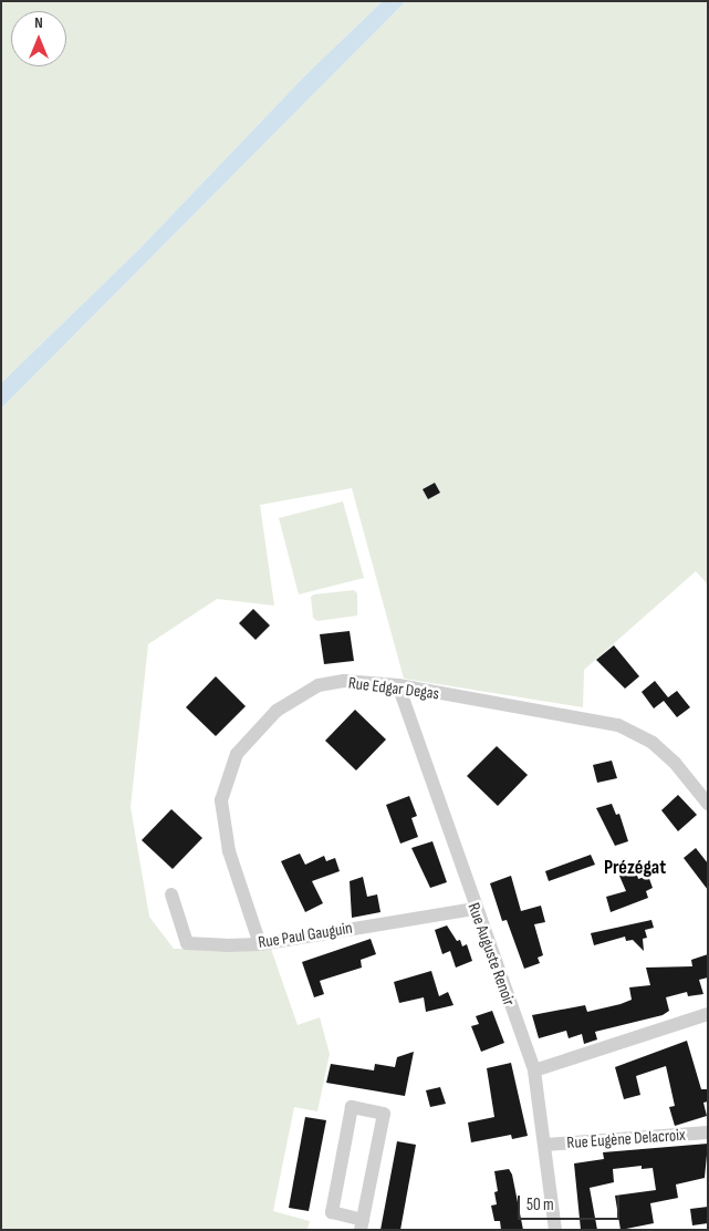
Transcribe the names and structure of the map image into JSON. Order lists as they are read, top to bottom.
{
  "streets": {
    "street": [
      "Rue Edgar Degas",
      "Rue Paul Gauguin",
      "Rue Auguste Renoir",
      "Rue Eugène Delacroix"
    ]
  },
  "crossings": [
    ["Rue Edgar Degas", "Rue Paul Gauguin"],
    ["Rue Edgar Degas", "Rue Auguste Renoir"],
    ["Rue Paul Gauguin", "Rue Auguste Renoir"],
    ["Rue Auguste Renoir", "Rue Eugène Delacroix"]
  ],
  "districts": ["Prézégat"],
  "scale_bar": "50 m",
  "north": "top"
}
